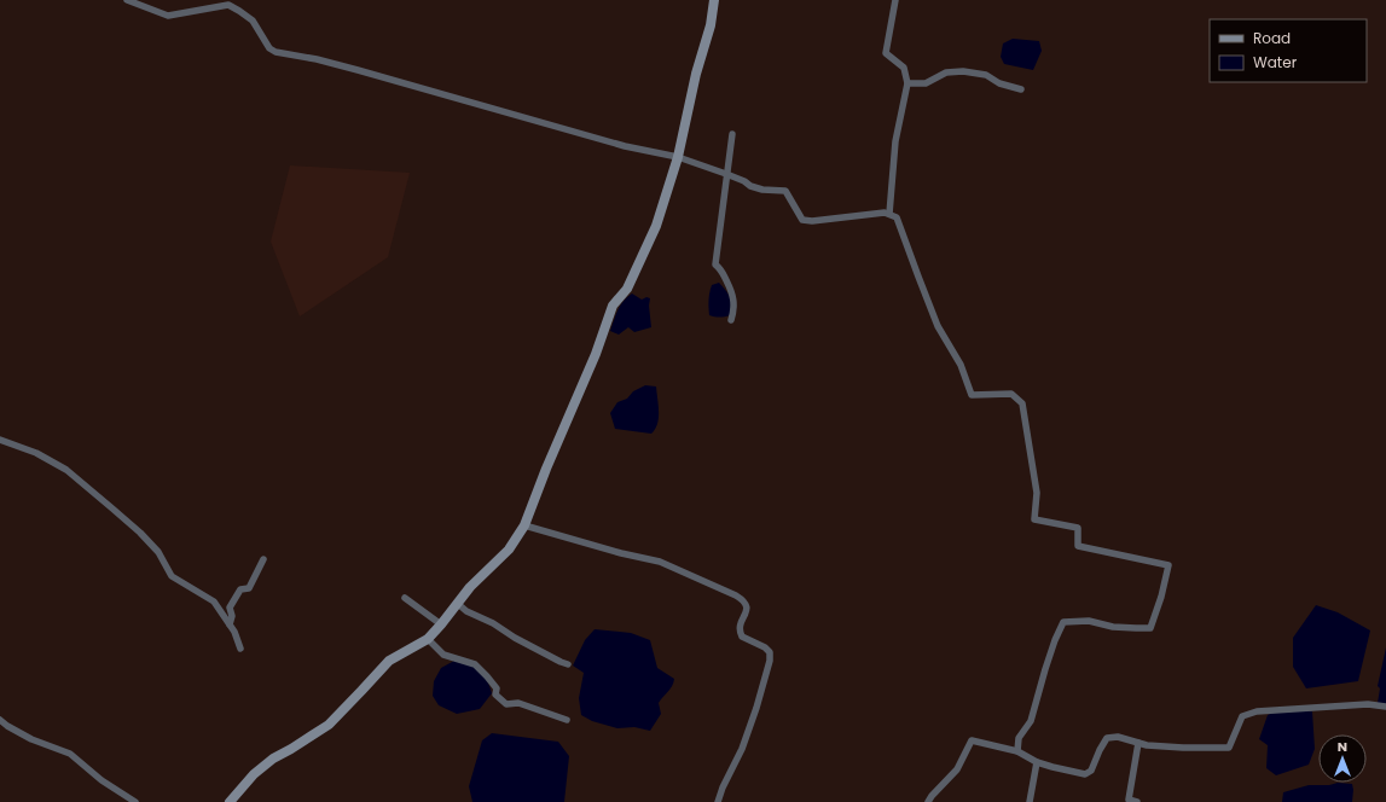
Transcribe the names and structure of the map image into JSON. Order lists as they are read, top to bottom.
{
  "legend": ["Road", "Water"],
  "north": "top"
}
